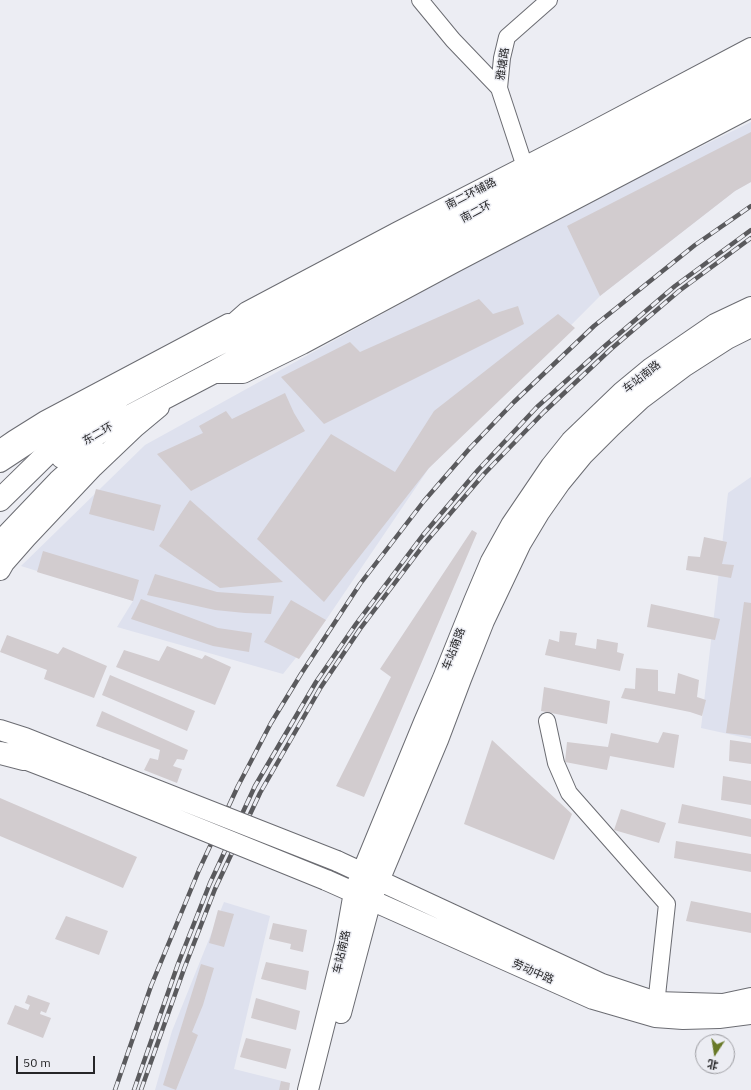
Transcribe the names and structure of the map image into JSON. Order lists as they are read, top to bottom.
{
  "streets": {
    "highway": ["南二环", "东二环"],
    "main road": ["南二环辅路", "车站南路", "劳动中路"],
    "street": ["雅塘路"]
  },
  "crossings": [
    ["雅塘路", "南二环辅路"],
    ["南二环辅路", "南二环"],
    ["南二环辅路", "东二环"],
    ["南二环", "东二环"],
    ["车站南路", "劳动中路"]
  ],
  "scale_bar": "50 m",
  "north": "bottom"
}
